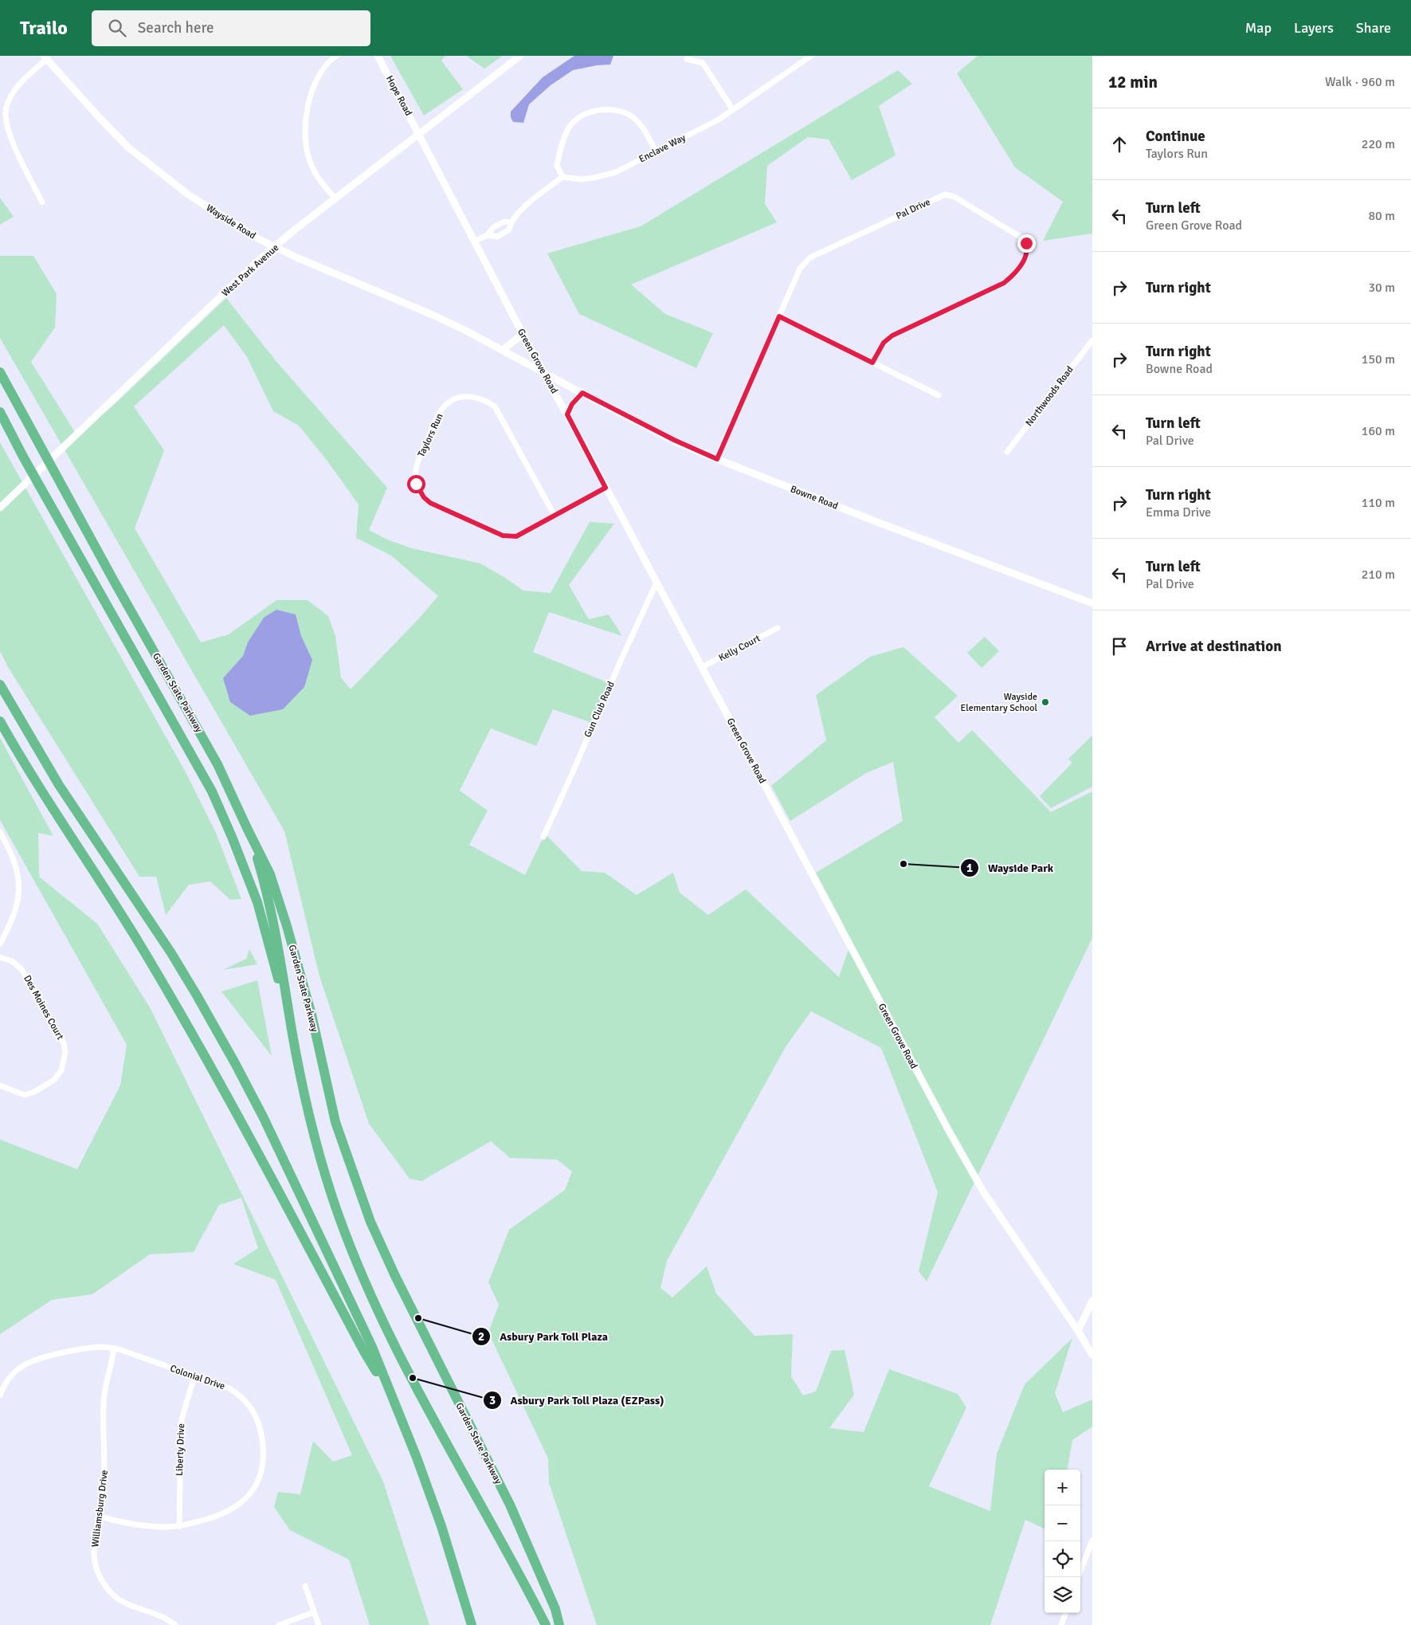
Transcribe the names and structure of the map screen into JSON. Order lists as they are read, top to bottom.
{
  "streets": {
    "highway": ["Garden State Parkway"],
    "street": [
      "Hope Road",
      "Enclave Way",
      "Pal Drive",
      "Wayside Road",
      "West Park Avenue",
      "Green Grove Road",
      "Northwoods Road",
      "Taylors Run",
      "Bowne Road",
      "Kelly Court",
      "Gun Club Road",
      "Des Moines Court",
      "Colonial Drive",
      "Liberty Drive",
      "Williamsburg Drive"
    ]
  },
  "crossings": [
    ["Hope Road", "West Park Avenue"],
    ["Hope Road", "Green Grove Road"],
    ["Pal Drive", "Bowne Road"],
    ["Wayside Road", "West Park Avenue"],
    ["Wayside Road", "Green Grove Road"],
    ["Wayside Road", "Bowne Road"],
    ["West Park Avenue", "Green Grove Road"],
    ["Green Grove Road", "Taylors Run"],
    ["Green Grove Road", "Bowne Road"],
    ["Green Grove Road", "Kelly Court"],
    ["Green Grove Road", "Gun Club Road"],
    ["Colonial Drive", "Liberty Drive"],
    ["Colonial Drive", "Williamsburg Drive"]
  ],
  "places": [
    "Wayside Elementary School",
    "Wayside Park",
    "Asbury Park Toll Plaza",
    "Asbury Park Toll Plaza (EZPass)"
  ],
  "page": {
    "header": "Trailo",
    "search": "Search here",
    "nav": ["Map", "Layers", "Share"],
    "heading": ["12 min", "Walk · 960 m"],
    "list": [
      ["Continue", "Taylors Run", "220 m"],
      ["Turn left", "Green Grove Road", "80 m"],
      ["Turn right", "30 m"],
      ["Turn right", "Bowne Road", "150 m"],
      ["Turn left", "Pal Drive", "160 m"],
      ["Turn right", "Emma Drive", "110 m"],
      ["Turn left", "Pal Drive", "210 m"],
      "Arrive at destination"
    ],
    "map_buttons": ["+", "−"]
  }
}
